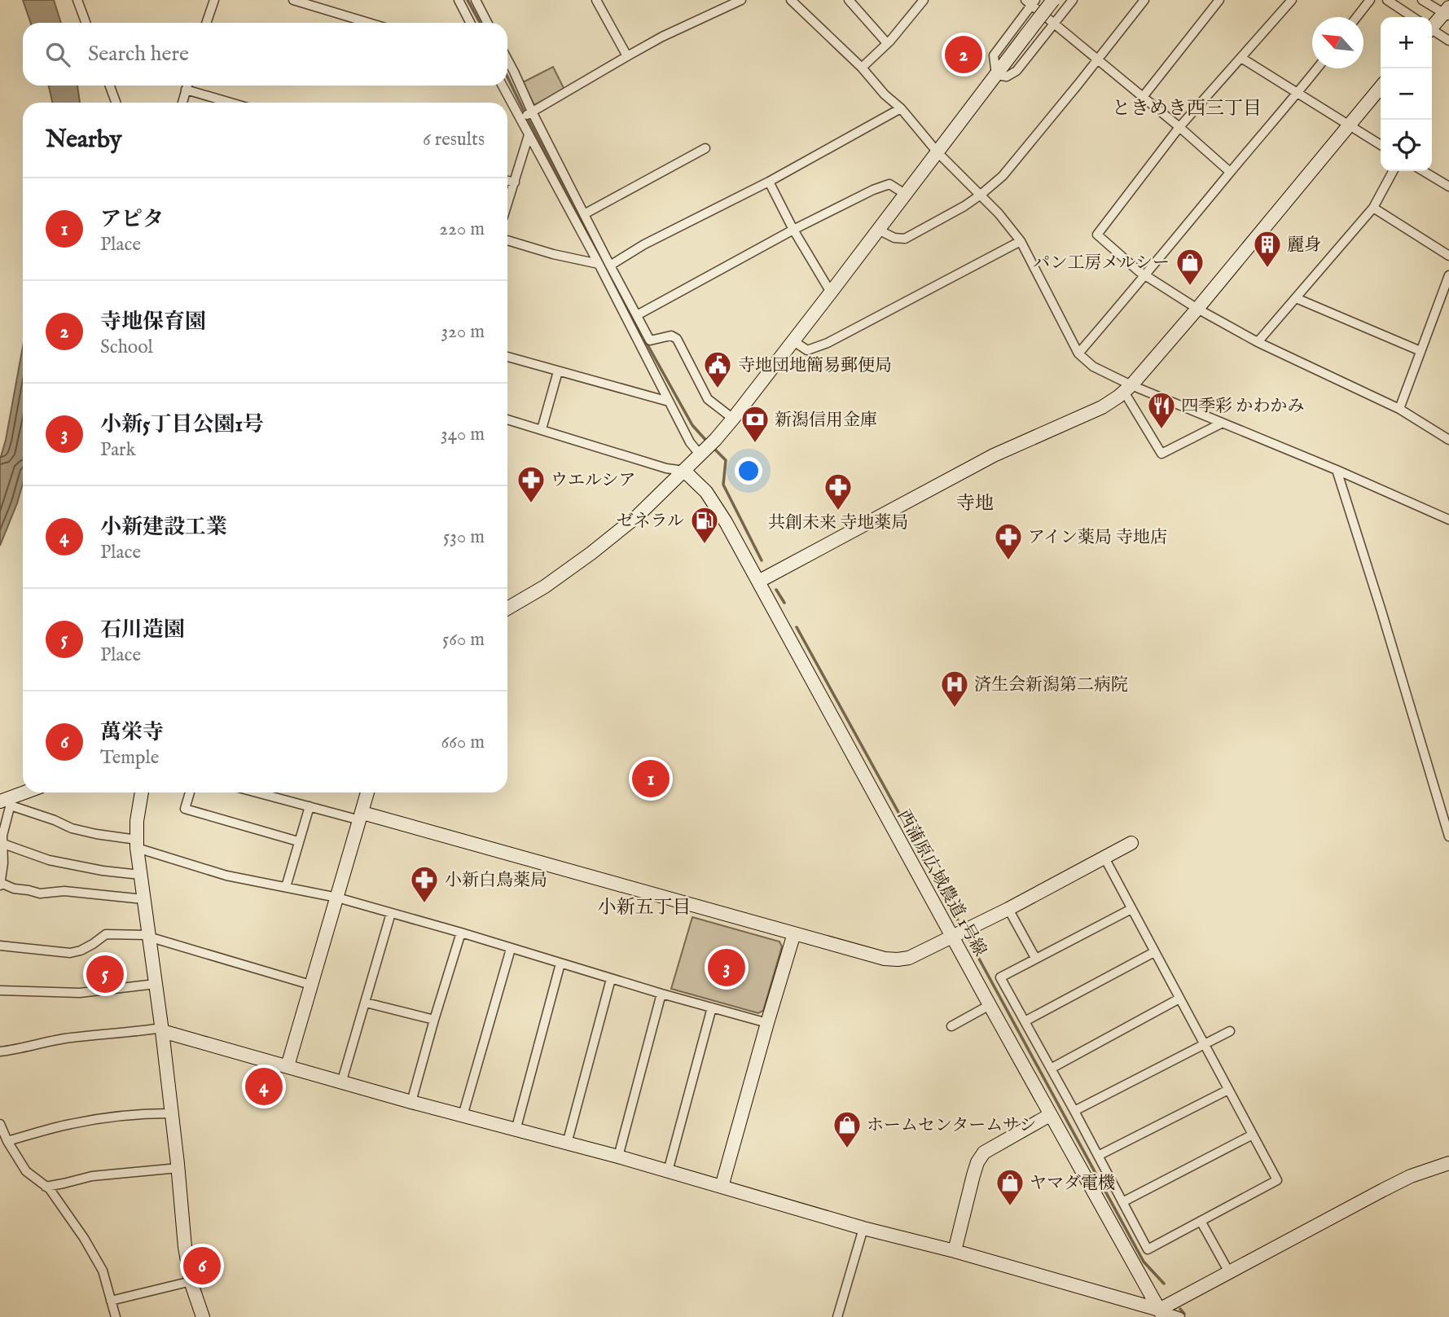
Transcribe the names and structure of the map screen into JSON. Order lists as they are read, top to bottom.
{
  "streets": {
    "street": ["西蒲原広域農道 1号線"]
  },
  "districts": ["ときめき西三丁目", "寺地", "小新五丁目"],
  "places": {
    "building": ["麗身"],
    "shop": ["パン工房メルシー", "ホームセンタームサシ", "ヤマダ電機"],
    "public building": ["寺地団地簡易郵便局"],
    "restaurant": ["四季彩 かわかみ"],
    "bank": ["新潟信用金庫"],
    "pharmacy": [
      "ウエルシア",
      "共創未来 寺地薬局",
      "アイン薬局 寺地店",
      "小新白鳥薬局"
    ],
    "fuel station": ["ゼネラル"],
    "hospital": ["済生会新潟第二病院"]
  },
  "north": "top left",
  "page": {
    "map_buttons": ["+", "−"],
    "search": "Search here",
    "pins": [
      "2",
      "1",
      "3",
      "5",
      "4",
      "6"
    ],
    "heading": ["Nearby", "6 results"],
    "list": [
      {
        "mark": "1",
        "name": "アピタ",
        "note": "Place",
        "value": "220 m"
      },
      {
        "mark": "2",
        "name": "寺地保育園",
        "note": "School",
        "value": "320 m"
      },
      {
        "mark": "3",
        "name": "小新5丁目公園1号",
        "note": "Park",
        "value": "340 m"
      },
      {
        "mark": "4",
        "name": "小新建設工業",
        "note": "Place",
        "value": "530 m"
      },
      {
        "mark": "5",
        "name": "石川造園",
        "note": "Place",
        "value": "560 m"
      },
      {
        "mark": "6",
        "name": "萬栄寺",
        "note": "Temple",
        "value": "660 m"
      }
    ]
  }
}
